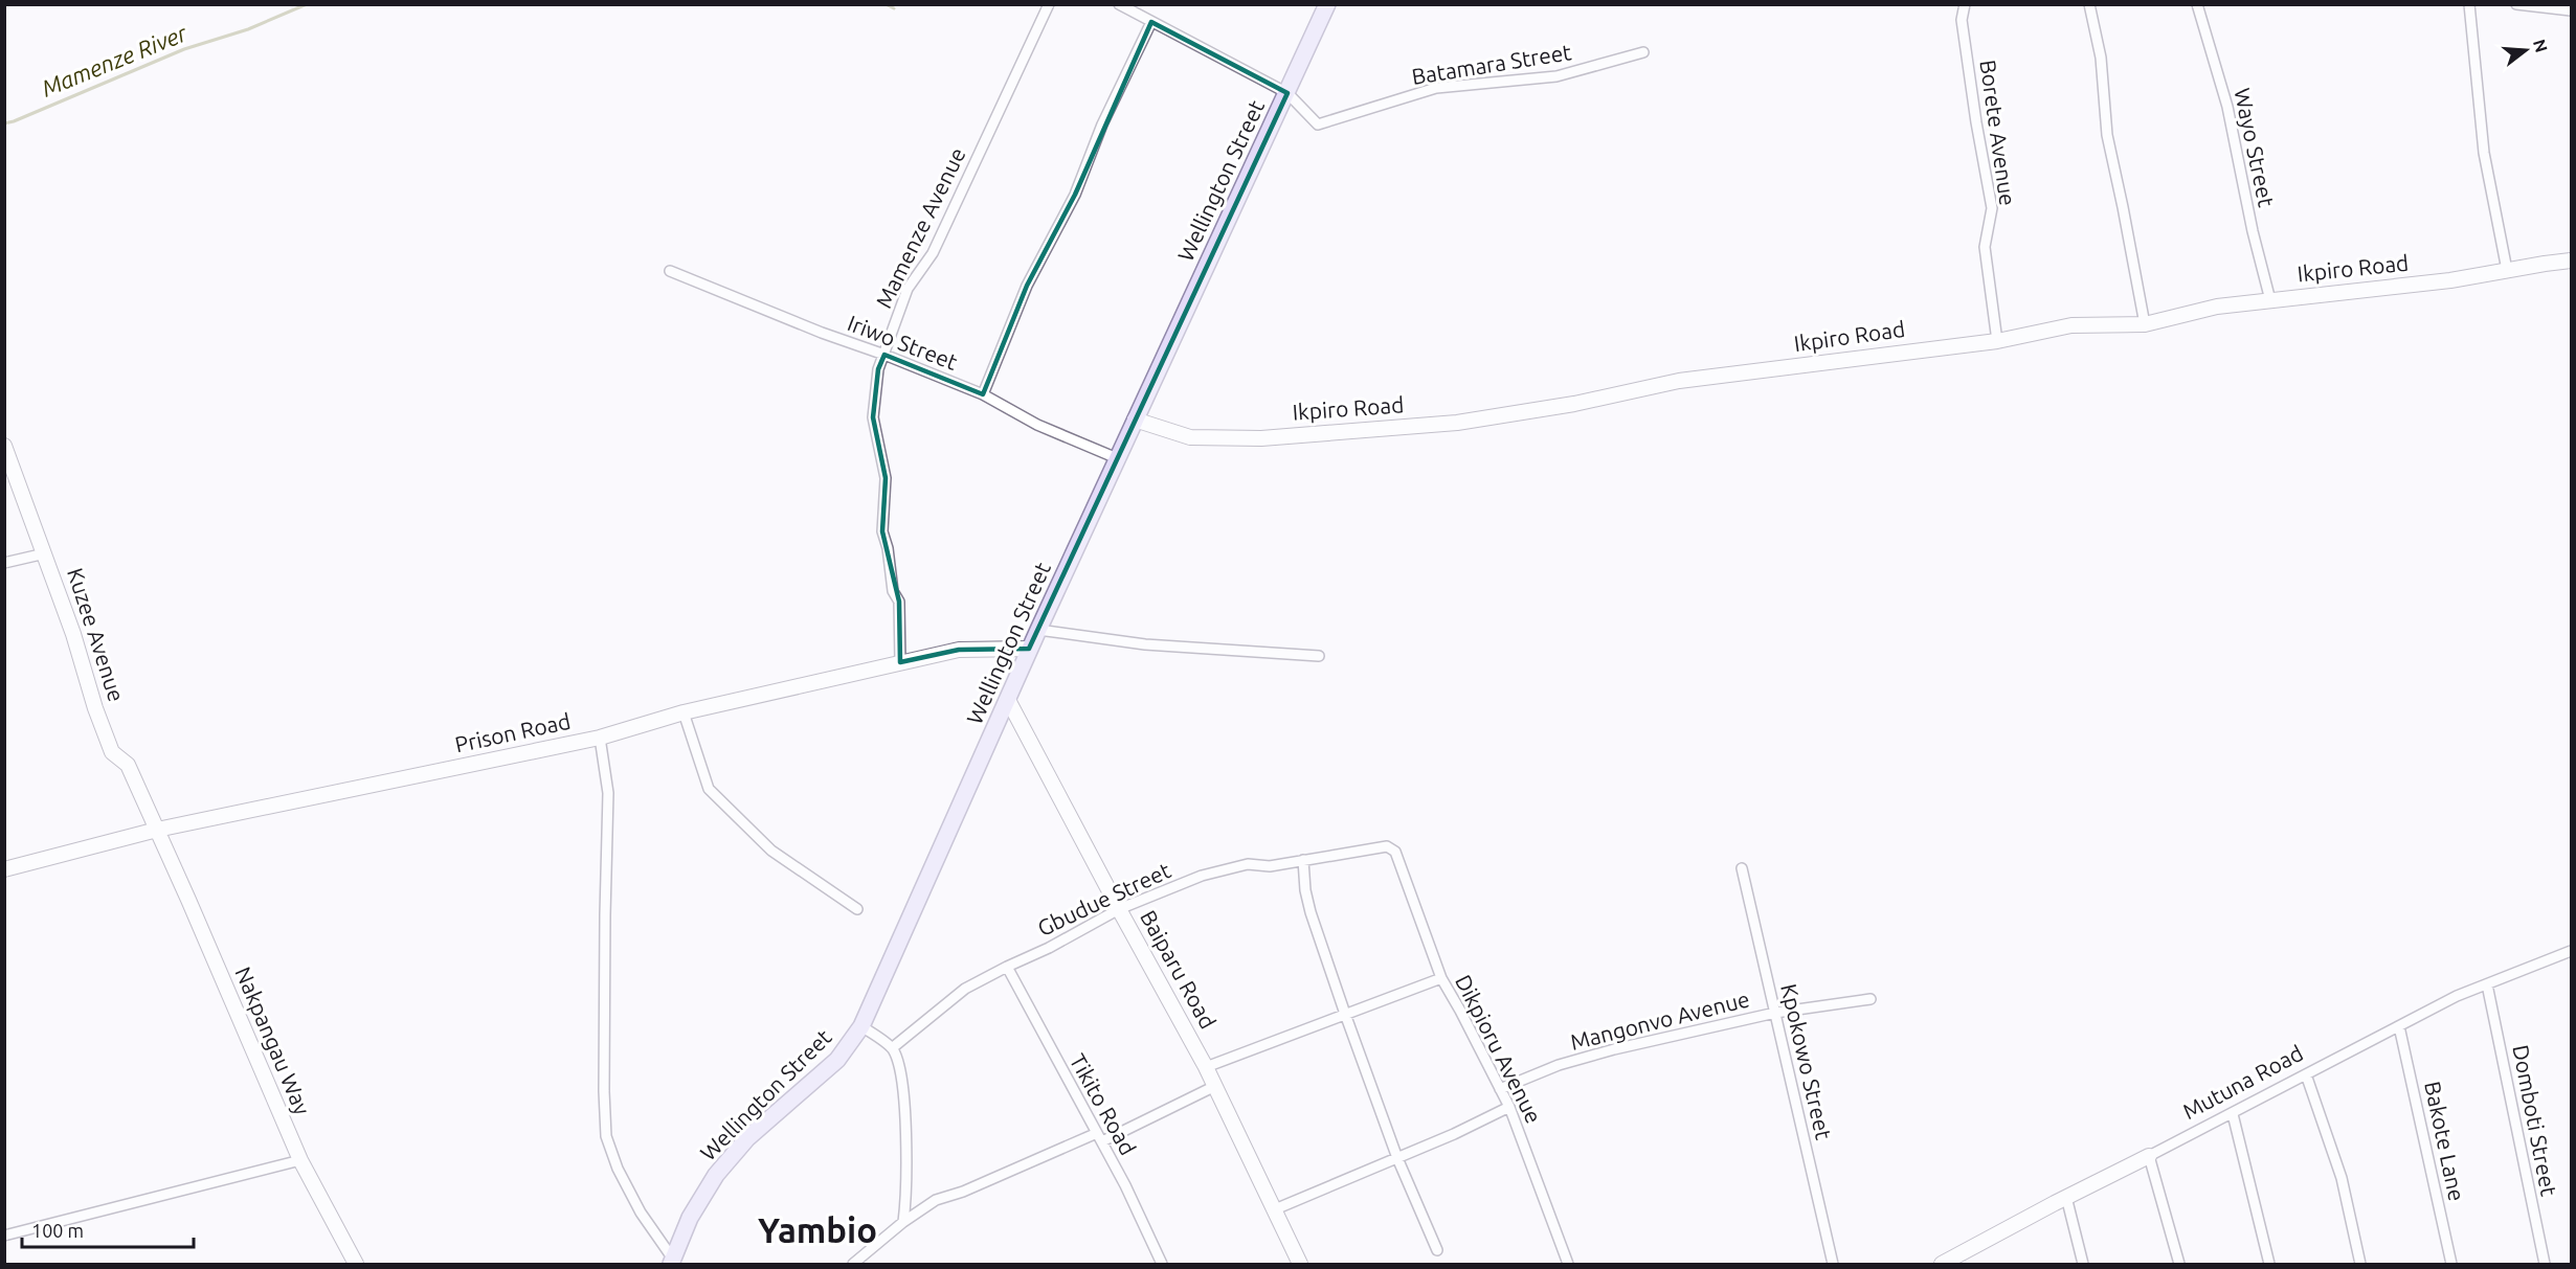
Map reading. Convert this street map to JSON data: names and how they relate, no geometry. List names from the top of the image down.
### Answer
{
  "streets": {
    "main road": ["Wellington Street"],
    "street": [
      "Batamara Street",
      "Borete Avenue",
      "Wayo Street",
      "Mamenze Avenue",
      "Ikpiro Road",
      "Iriwo Street",
      "Kuzee Avenue",
      "Prison Road",
      "Gbudue Street",
      "Baiparu Road",
      "Mangonvo Avenue",
      "Nakpangau Way",
      "Dikpioru Avenue",
      "Kpokowo Street",
      "Mutuna Road",
      "Tikito Road",
      "Domboti Street",
      "Bakote Lane"
    ]
  },
  "crossings": [
    ["Batamara Street", "Wellington Street"],
    ["Borete Avenue", "Ikpiro Road"],
    ["Wayo Street", "Ikpiro Road"],
    ["Wellington Street", "Ikpiro Road"],
    ["Wellington Street", "Iriwo Street"],
    ["Wellington Street", "Prison Road"],
    ["Wellington Street", "Baiparu Road"],
    ["Mamenze Avenue", "Iriwo Street"],
    ["Mamenze Avenue", "Prison Road"],
    ["Kuzee Avenue", "Prison Road"],
    ["Kuzee Avenue", "Nakpangau Way"],
    ["Prison Road", "Nakpangau Way"],
    ["Gbudue Street", "Baiparu Road"],
    ["Gbudue Street", "Dikpioru Avenue"],
    ["Gbudue Street", "Tikito Road"],
    ["Mangonvo Avenue", "Dikpioru Avenue"],
    ["Mangonvo Avenue", "Kpokowo Street"],
    ["Mutuna Road", "Domboti Street"],
    ["Mutuna Road", "Bakote Lane"]
  ],
  "districts": ["Yambio"],
  "water": ["Mamenze River"],
  "scale_bar": "100 m",
  "north": "right"
}
